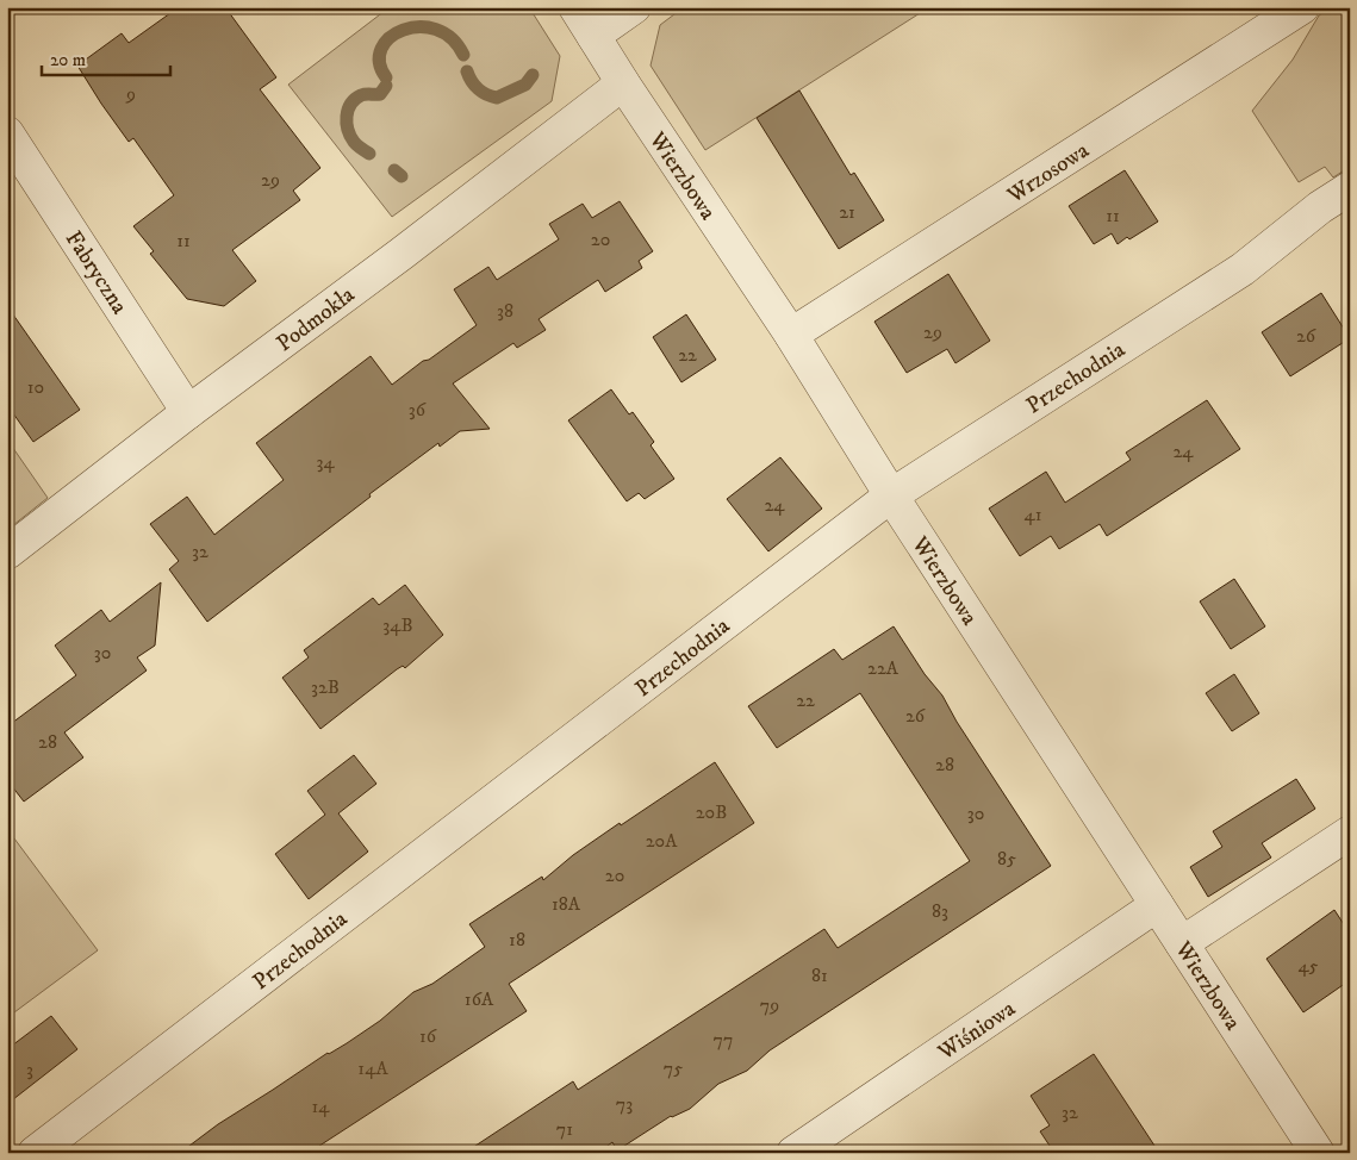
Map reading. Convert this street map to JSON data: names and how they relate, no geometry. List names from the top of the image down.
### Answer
{
  "streets": {
    "street": [
      "Wrzosowa",
      "Wierzbowa",
      "Fabryczna",
      "Podmokła",
      "Przechodnia",
      "Wiśniowa"
    ]
  },
  "crossings": [
    ["Wrzosowa", "Wierzbowa"],
    ["Wierzbowa", "Podmokła"],
    ["Wierzbowa", "Przechodnia"],
    ["Wierzbowa", "Wiśniowa"],
    ["Fabryczna", "Podmokła"]
  ],
  "house_numbers": [
    "9",
    "29",
    "21",
    "11",
    "20",
    "11",
    "38",
    "29",
    "26",
    "22",
    "10",
    "36",
    "24",
    "34",
    "24",
    "41",
    "32",
    "34B",
    "30",
    "22A",
    "32B",
    "22",
    "26",
    "28",
    "28",
    "20B",
    "30",
    "20A",
    "85",
    "20",
    "18A",
    "83",
    "18",
    "45",
    "81",
    "16A",
    "79",
    "16",
    "77",
    "14A",
    "75",
    "3",
    "73",
    "14",
    "32",
    "71"
  ],
  "scale_bar": "20 m"
}
